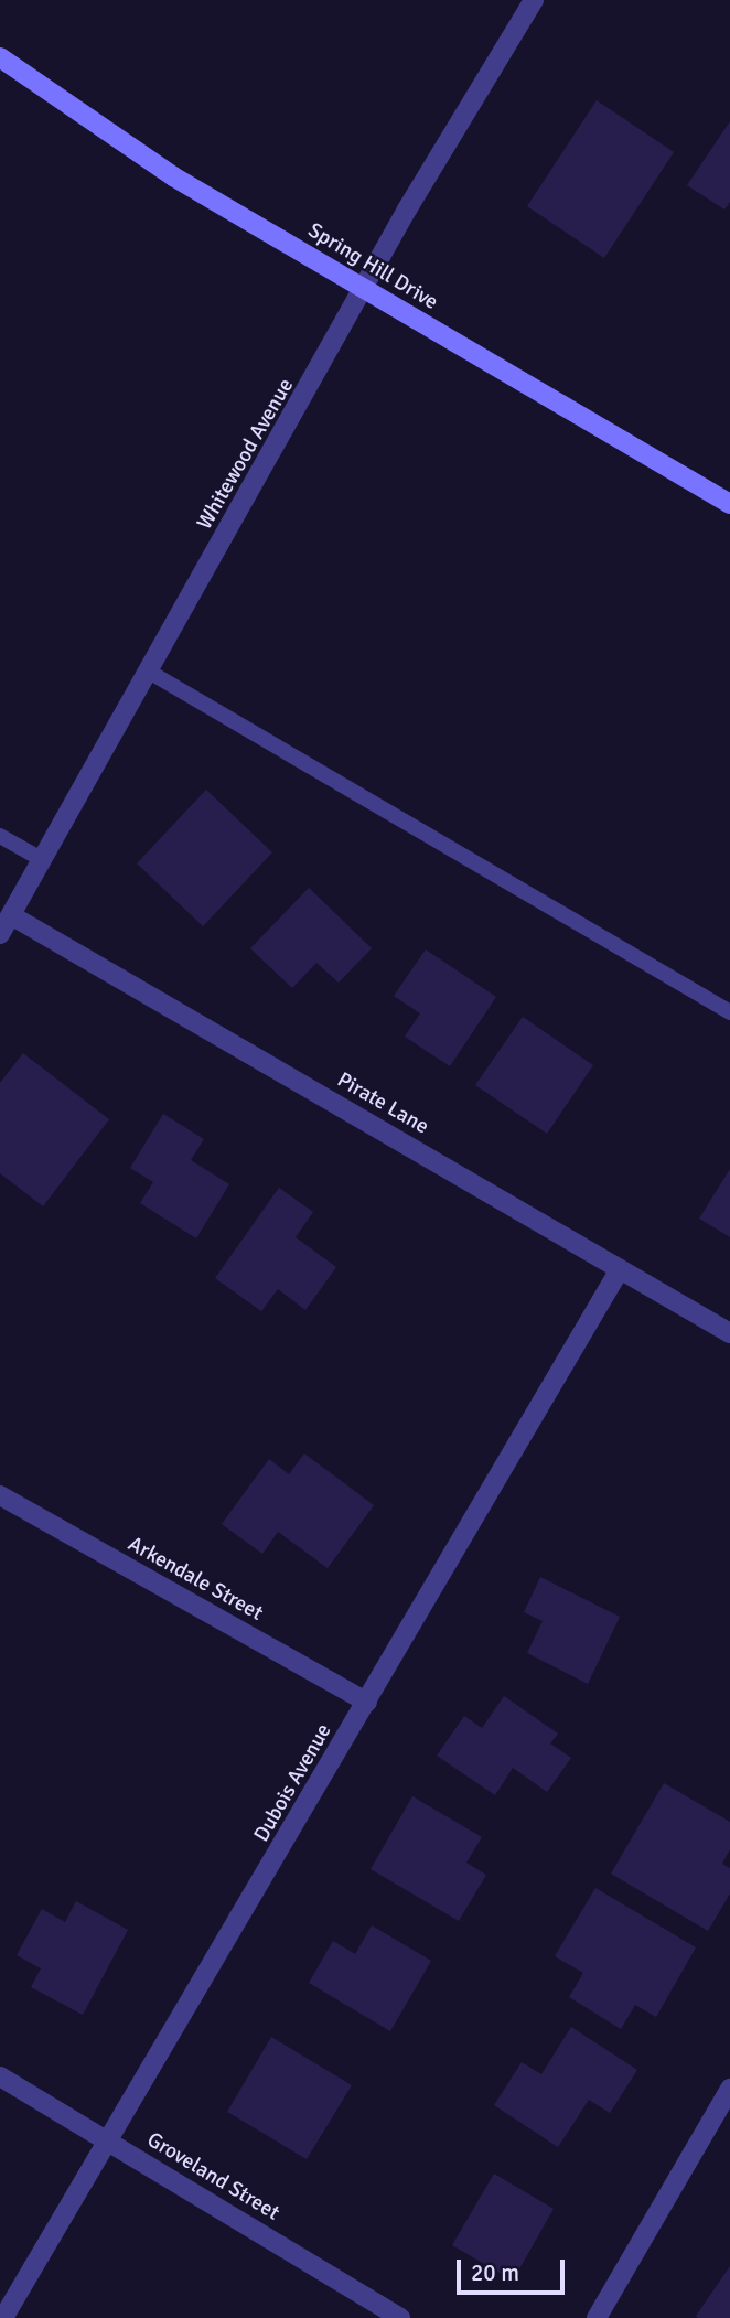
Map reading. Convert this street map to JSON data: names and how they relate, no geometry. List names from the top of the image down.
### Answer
{
  "streets": {
    "main road": ["Spring Hill Drive"],
    "street": [
      "Whitewood Avenue",
      "Pirate Lane",
      "Arkendale Street",
      "Dubois Avenue",
      "Groveland Street"
    ]
  },
  "crossings": [
    ["Spring Hill Drive", "Whitewood Avenue"],
    ["Whitewood Avenue", "Pirate Lane"],
    ["Pirate Lane", "Dubois Avenue"],
    ["Arkendale Street", "Dubois Avenue"],
    ["Dubois Avenue", "Groveland Street"]
  ],
  "scale_bar": "20 m"
}
